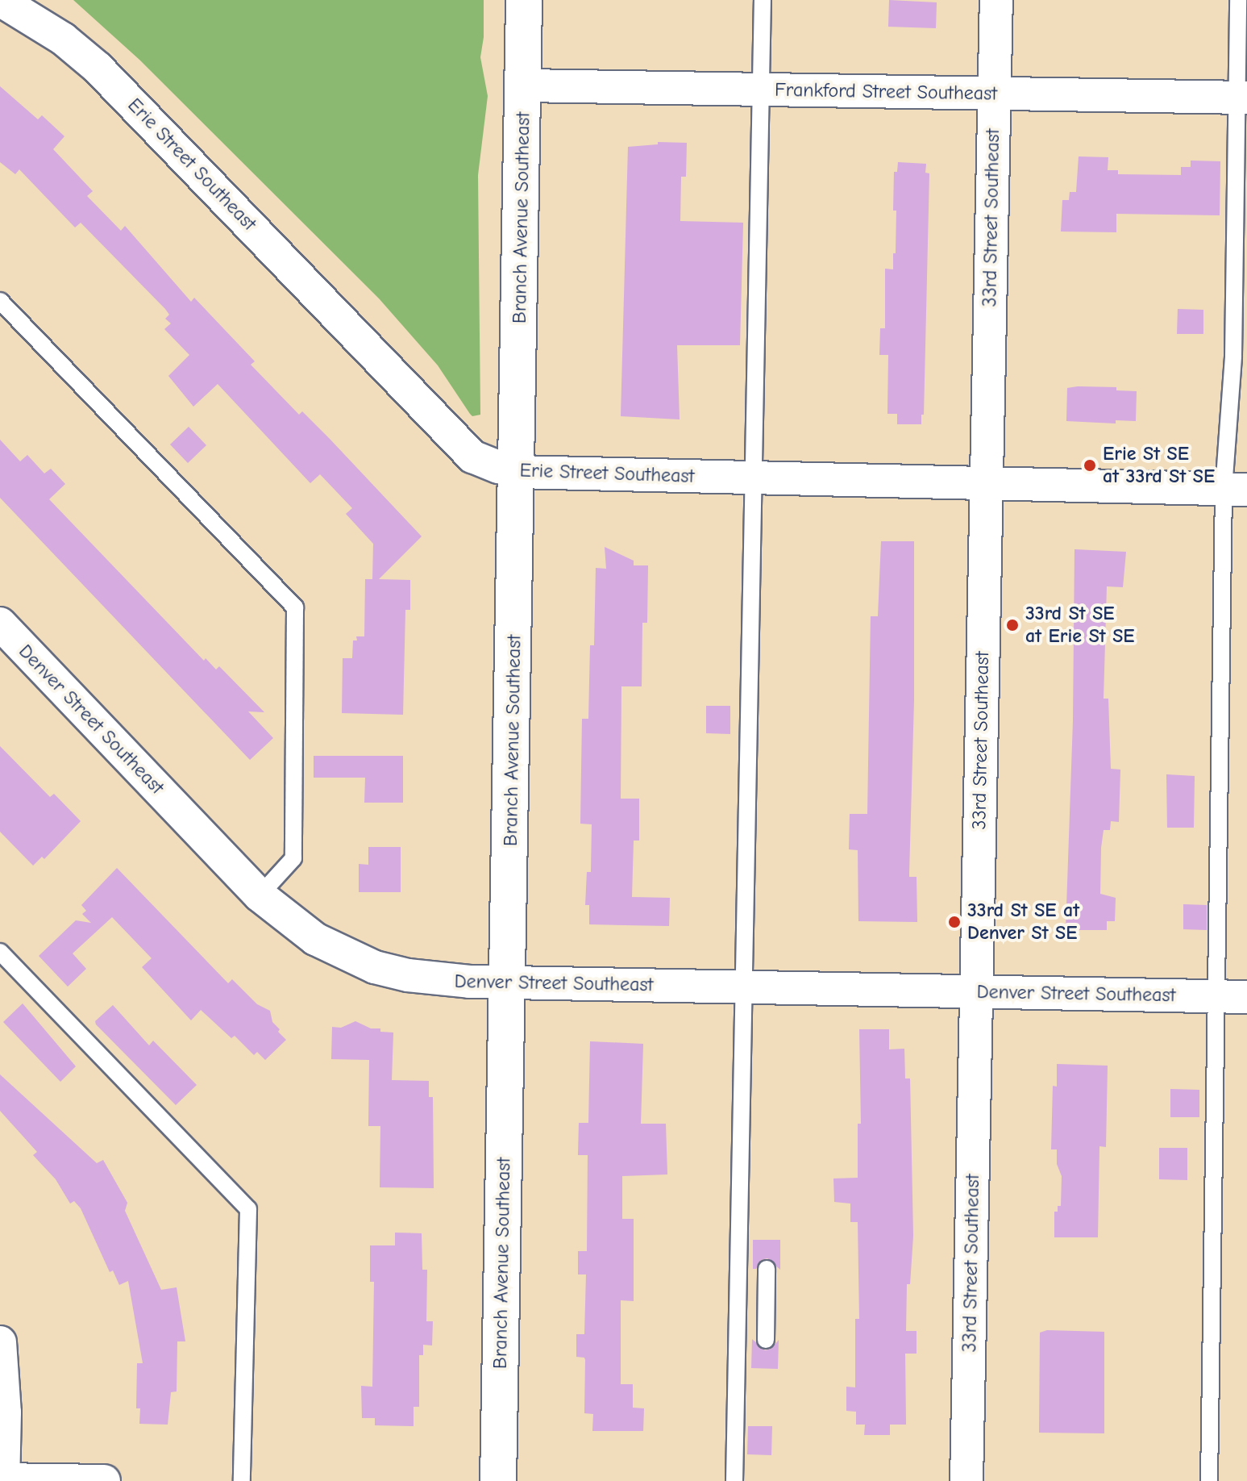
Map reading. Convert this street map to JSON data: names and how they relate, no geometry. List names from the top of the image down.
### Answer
{
  "streets": {
    "highway": ["Branch Avenue Southeast"],
    "street": [
      "Frankford Street Southeast",
      "Erie Street Southeast",
      "33rd Street Southeast",
      "Denver Street Southeast"
    ]
  },
  "crossings": [
    ["Frankford Street Southeast", "Branch Avenue Southeast"],
    ["Frankford Street Southeast", "33rd Street Southeast"],
    ["Erie Street Southeast", "Branch Avenue Southeast"],
    ["Erie Street Southeast", "33rd Street Southeast"],
    ["Branch Avenue Southeast", "Denver Street Southeast"],
    ["33rd Street Southeast", "Denver Street Southeast"]
  ],
  "places": ["Erie St SE at 33rd St SE", "33rd St SE at Erie St SE", "33rd St SE at Denver St SE"]
}
